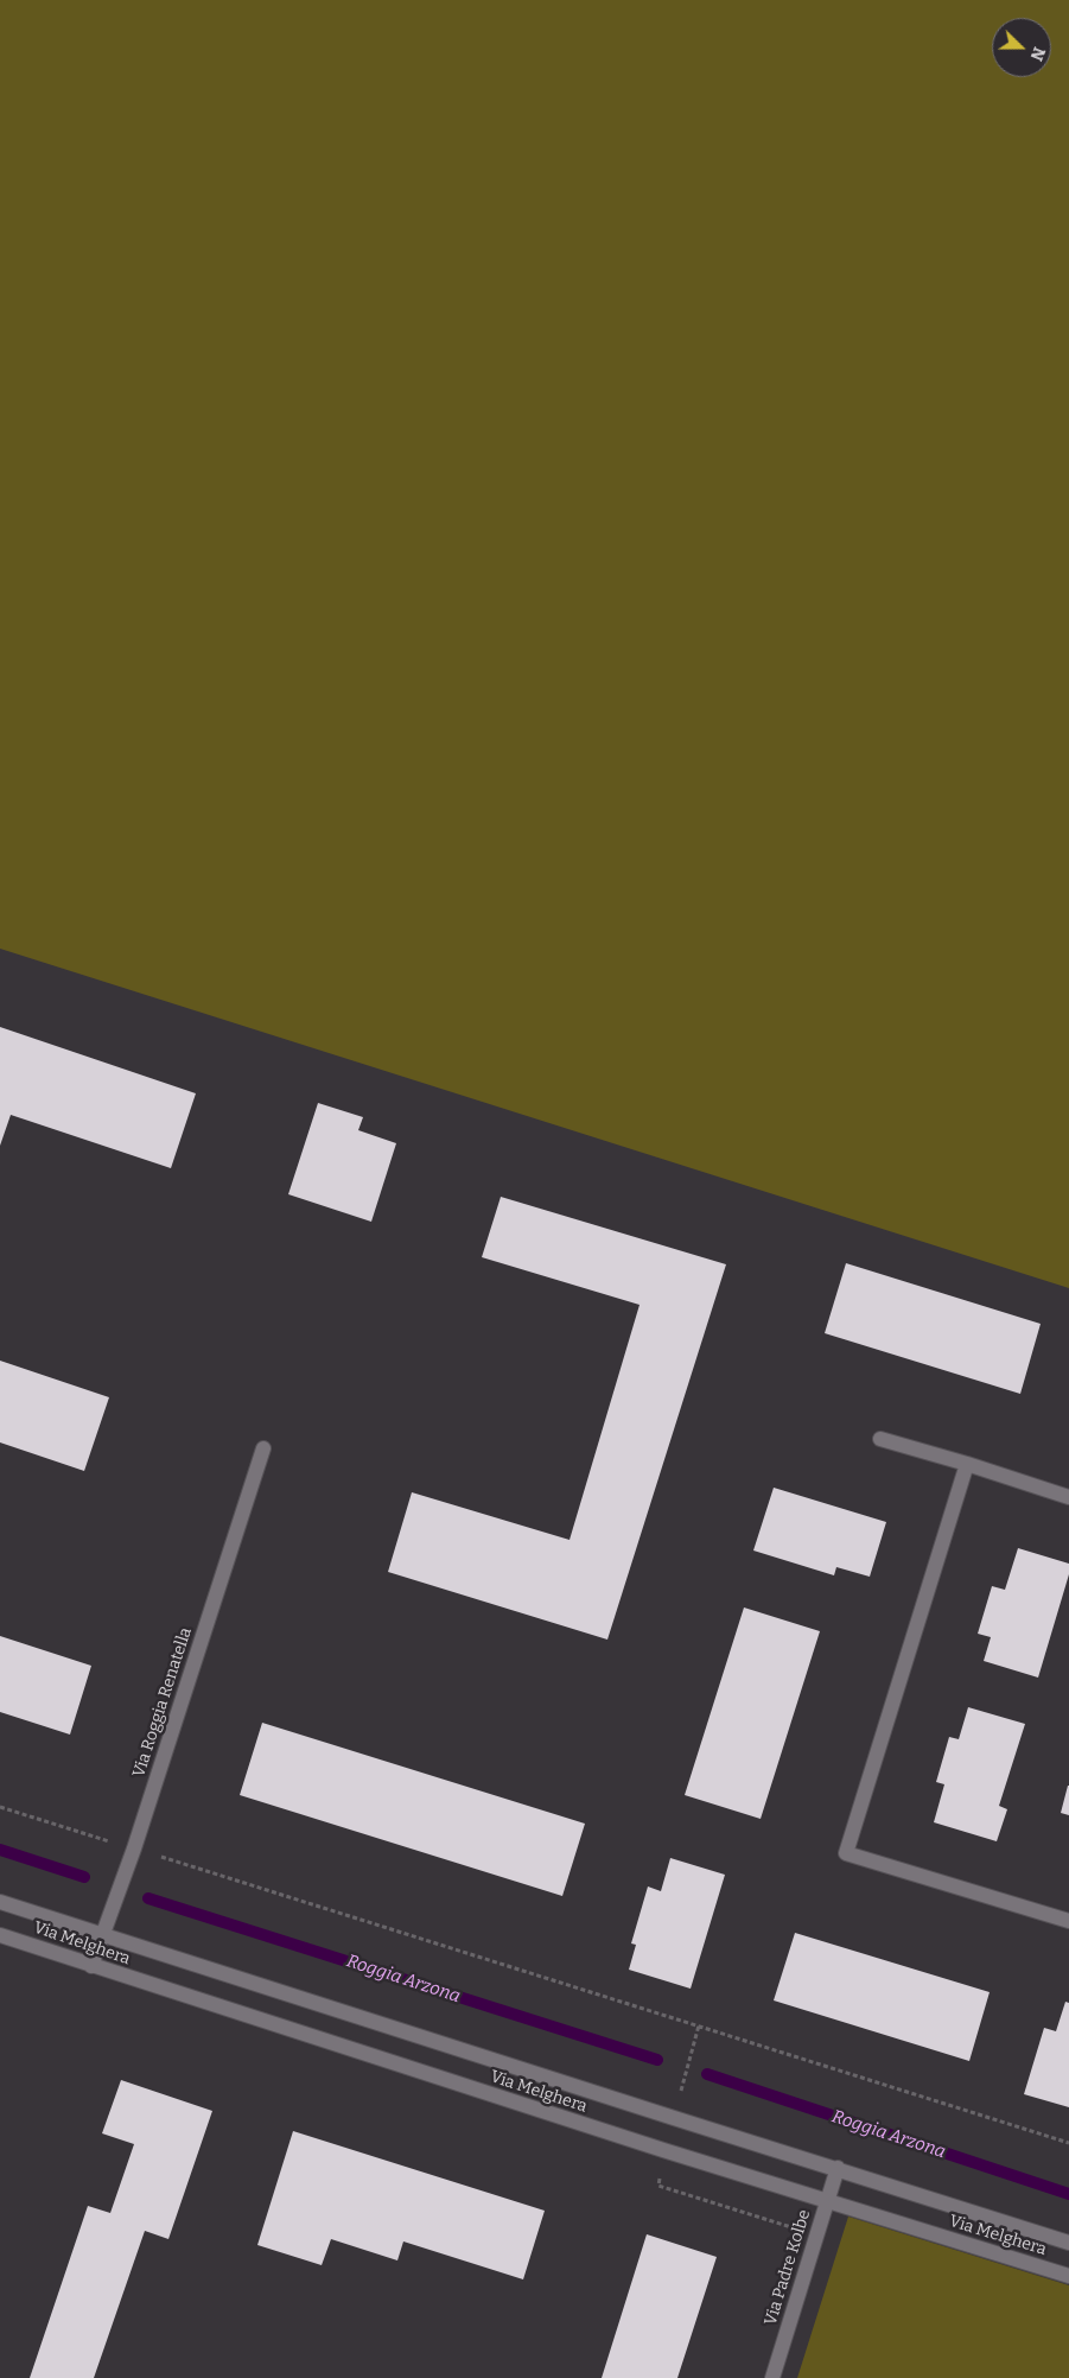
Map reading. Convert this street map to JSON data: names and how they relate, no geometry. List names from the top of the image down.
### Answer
{
  "streets": {
    "street": ["Via Roggia Renatella", "Via Melghera", "Via Padre Kolbe"]
  },
  "crossings": [
    ["Via Roggia Renatella", "Via Melghera"],
    ["Via Melghera", "Via Padre Kolbe"]
  ],
  "water": ["Roggia Arzona"],
  "north": "right"
}
